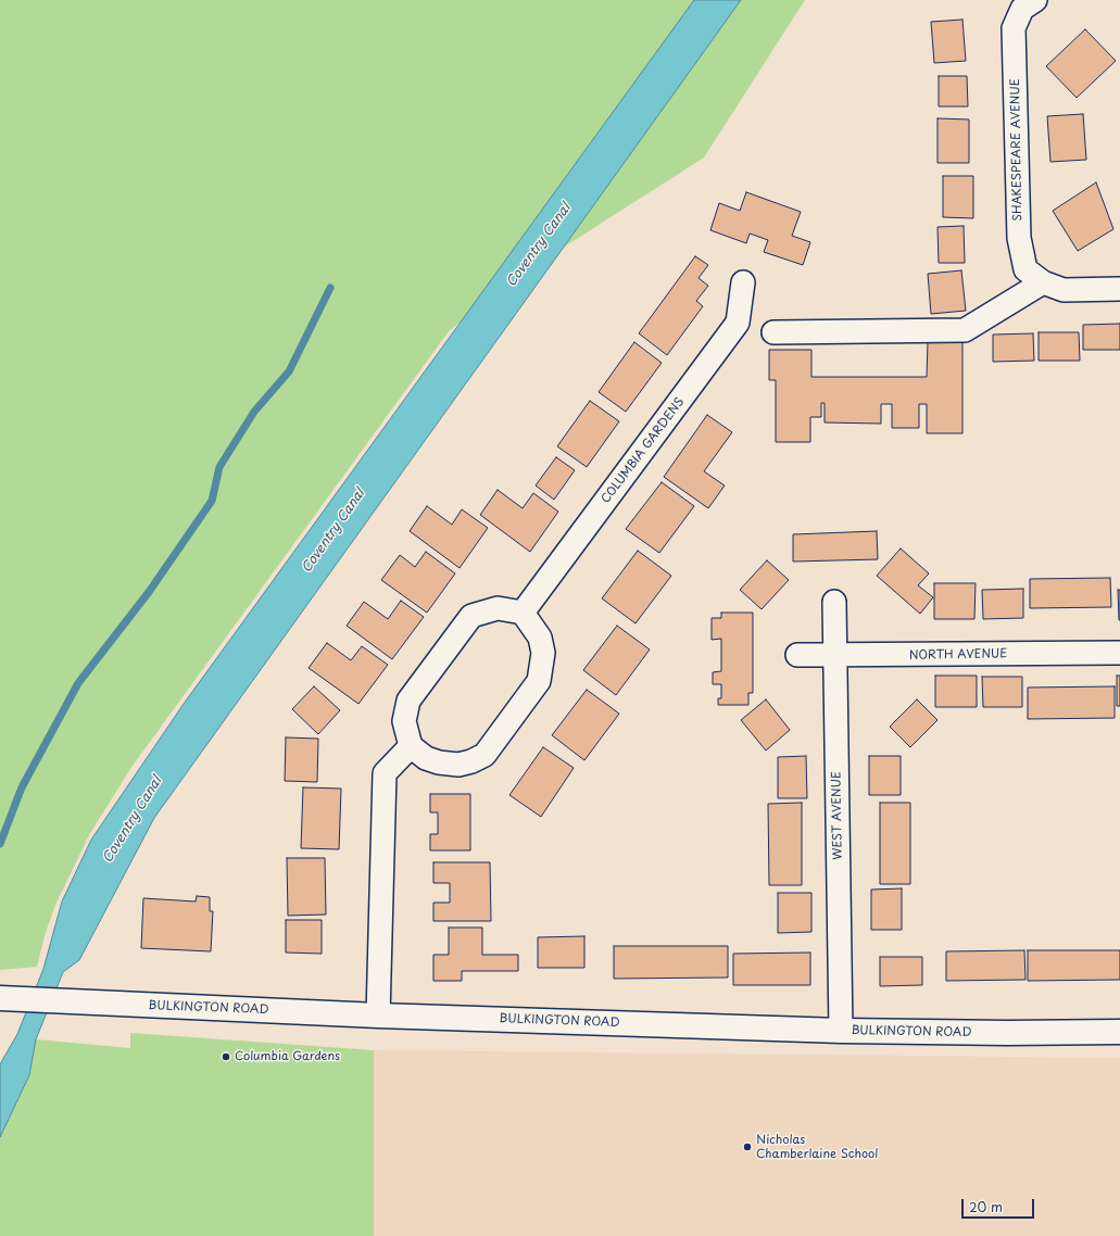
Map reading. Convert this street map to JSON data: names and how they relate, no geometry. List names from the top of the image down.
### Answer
{
  "streets": {
    "main road": ["BULKINGTON ROAD"],
    "street": [
      "SHAKESPEARE AVENUE",
      "COLUMBIA GARDENS",
      "NORTH AVENUE",
      "WEST AVENUE"
    ]
  },
  "crossings": [
    ["NORTH AVENUE", "WEST AVENUE"],
    ["WEST AVENUE", "BULKINGTON ROAD"]
  ],
  "water": ["Coventry Canal"],
  "places": ["Columbia Gardens", "Nicholas Chamberlaine School"],
  "scale_bar": "20 m"
}
